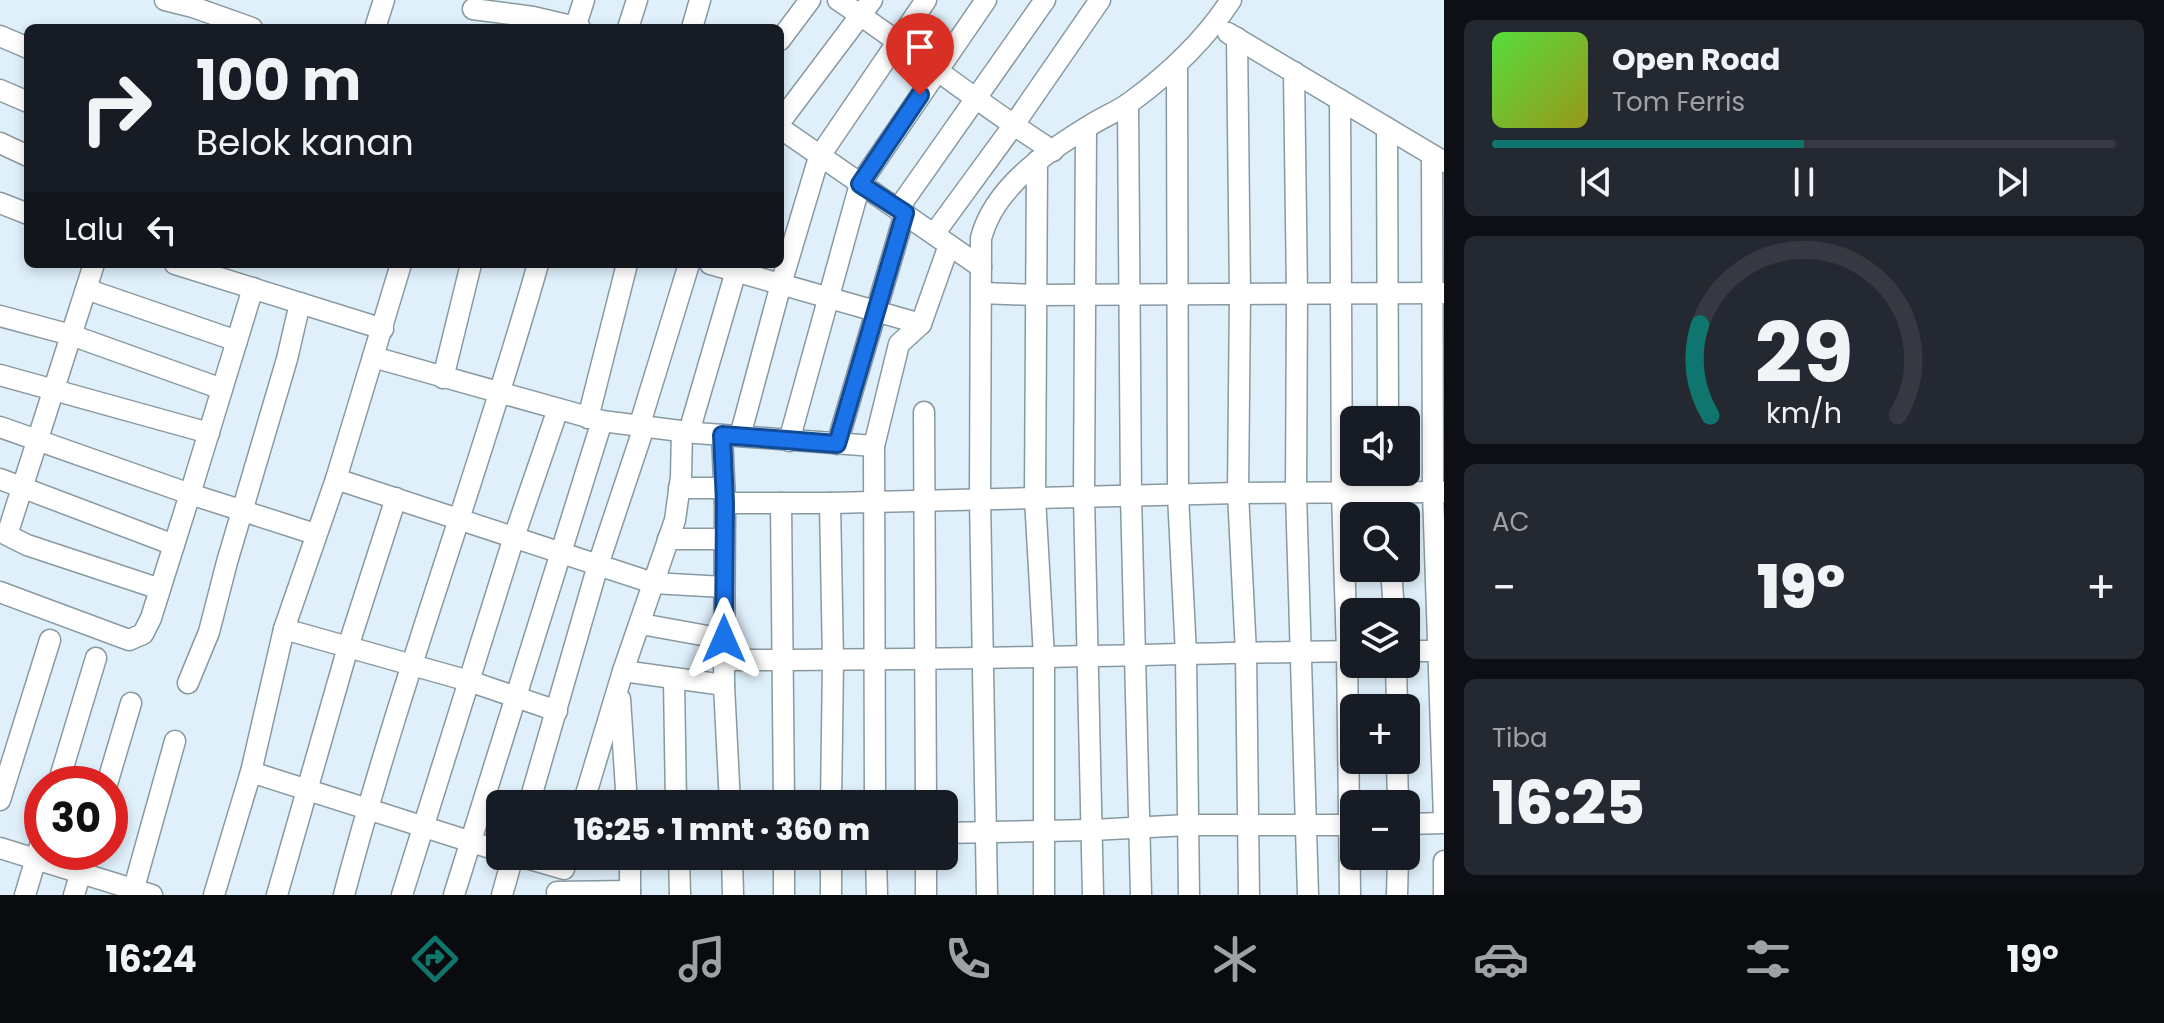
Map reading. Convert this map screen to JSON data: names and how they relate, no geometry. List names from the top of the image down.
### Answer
{
  "page": {
    "turn": ["100 m", "Belok kanan"],
    "song": ["Open Road", "Tom Ferris"],
    "then": "Lalu",
    "map_buttons": ["+", "−"],
    "tile": [
      "AC",
      ["Tiba", "16:25"]
    ],
    "heat": ["−", "19°", "+"],
    "limit": "30",
    "trip": "16:25 · 1 mnt · 360 m",
    "tabs": ["16:24", "19°"],
    "gauge": ["29", "km/h"]
  }
}
